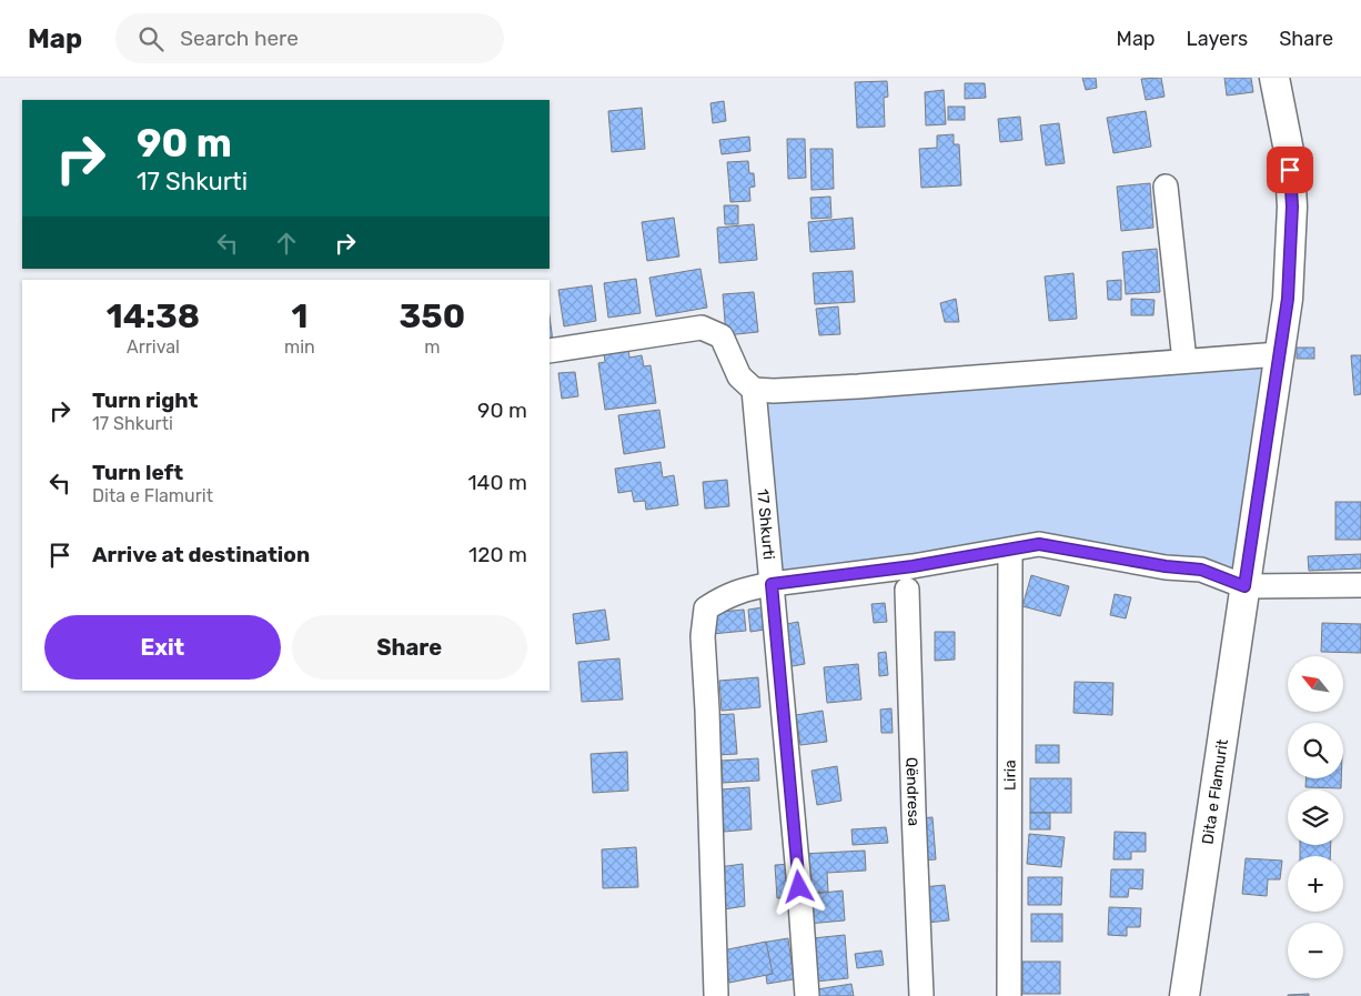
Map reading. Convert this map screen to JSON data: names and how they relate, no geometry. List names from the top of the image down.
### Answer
{
  "streets": {
    "street": [
      "17 Shkurti",
      "Liria",
      "Dita e Flamurit",
      "Qëndresa"
    ]
  },
  "north": "top left",
  "page": {
    "header": "Map",
    "search": "Search here",
    "nav": ["Map", "Layers", "Share"],
    "turn": ["90 m", "17 Shkurti"],
    "eta": [
      "14:38",
      "Arrival",
      "1",
      "min",
      "350",
      "m"
    ],
    "list": [
      {
        "name": "Turn right",
        "note": "17 Shkurti",
        "value": "90 m"
      },
      {
        "name": "Turn left",
        "note": "Dita e Flamurit",
        "value": "140 m"
      },
      {
        "name": "Arrive at destination",
        "value": "120 m"
      }
    ],
    "buttons": ["Exit", "Share"],
    "map_buttons": ["+", "−"]
  }
}
